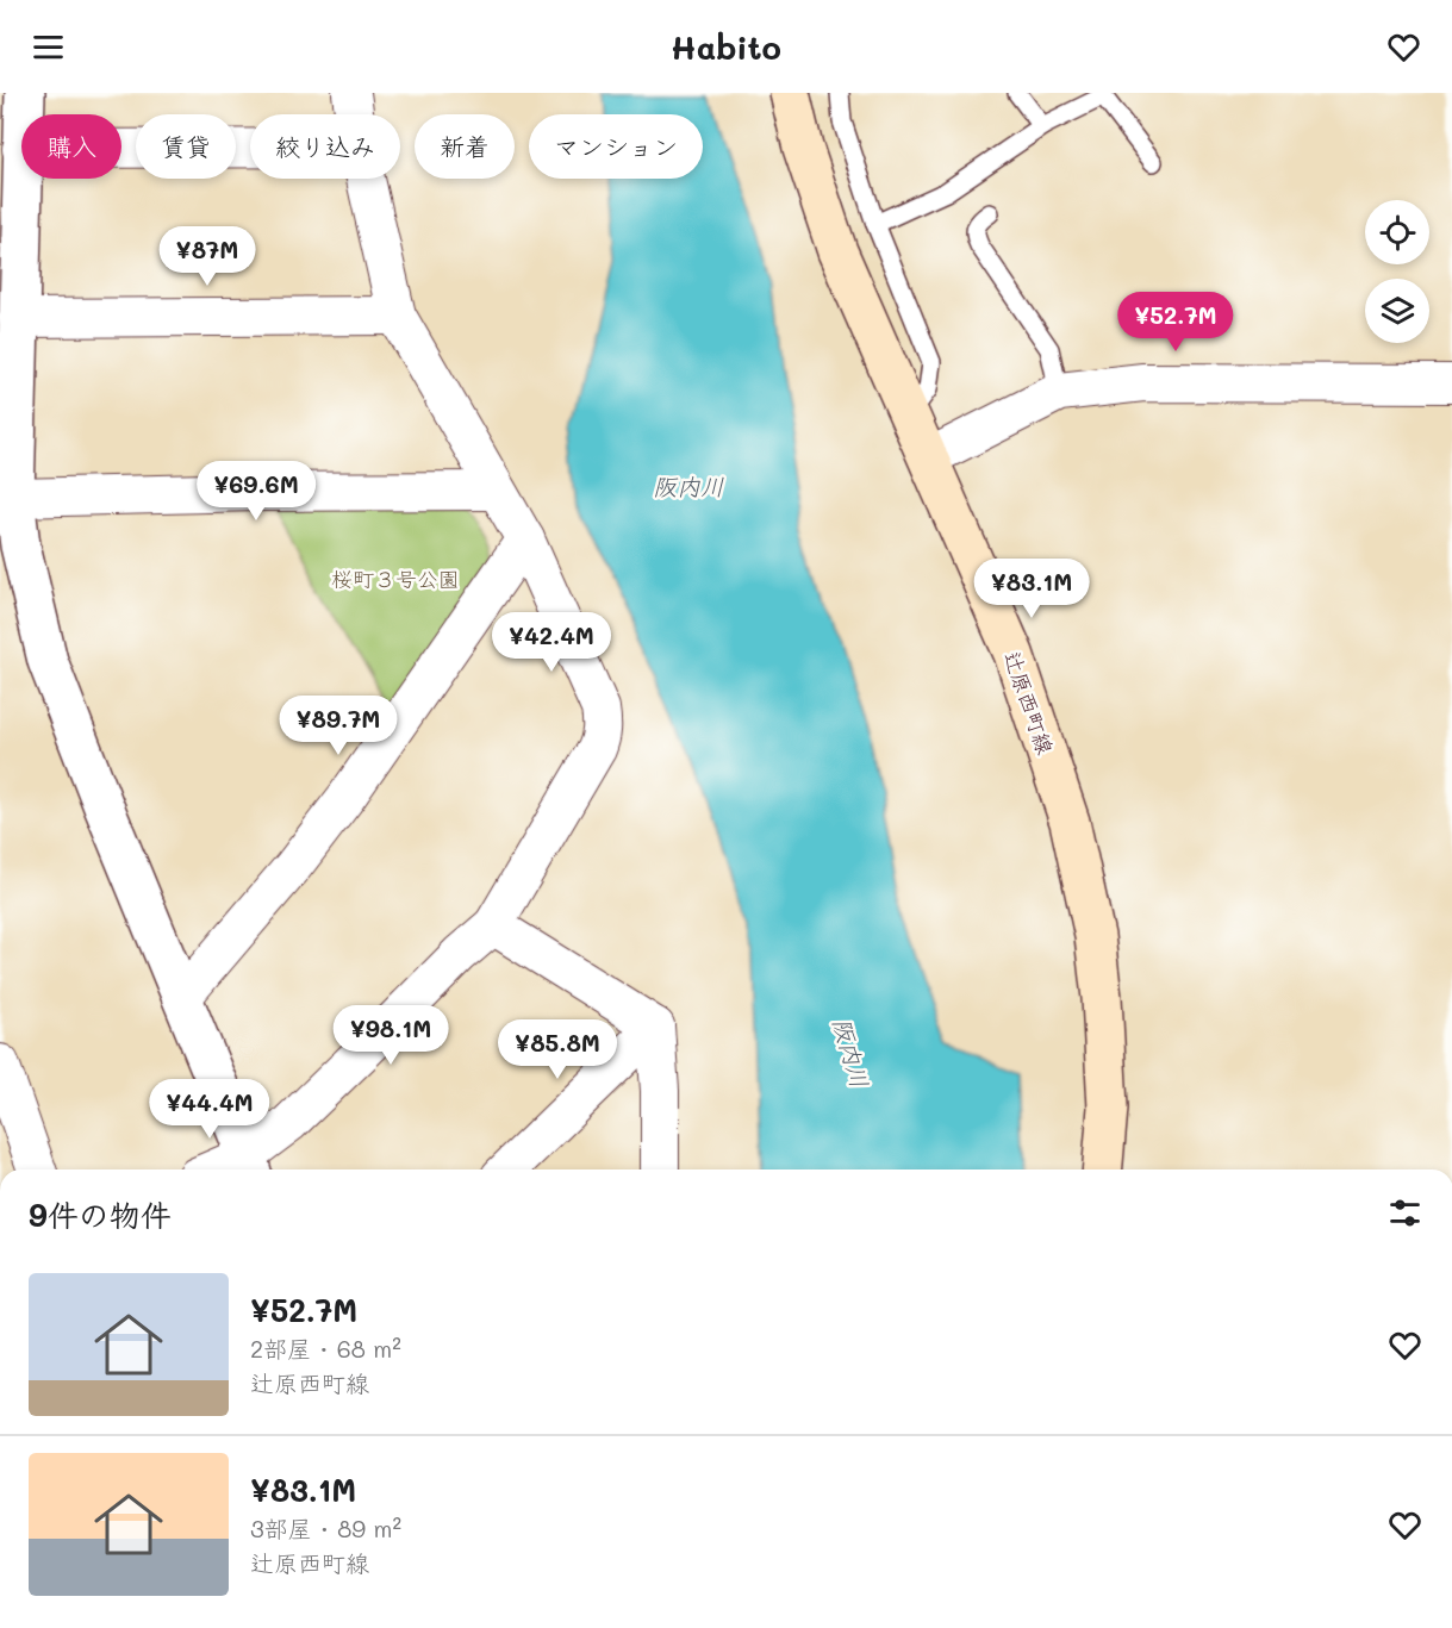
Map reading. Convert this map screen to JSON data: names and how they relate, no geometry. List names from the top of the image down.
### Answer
{
  "streets": {
    "main road": ["辻原西町線"]
  },
  "water": ["阪内川"],
  "parks": ["桜町３号公園"],
  "page": {
    "header": "Habito",
    "chip": [
      "購入",
      "賃貸",
      "絞り込み",
      "新着",
      "マンション"
    ],
    "price": [
      "¥87M",
      "¥52.7M",
      "¥69.6M",
      "¥83.1M",
      "¥42.4M",
      "¥89.7M",
      "¥98.1M",
      "¥85.8M",
      "¥44.4M"
    ],
    "heading": "9件の物件",
    "list": [
      {
        "name": "¥52.7M",
        "note": "2部屋 · 68 m² · 辻原西町線"
      },
      {
        "name": "¥83.1M",
        "note": "3部屋 · 89 m² · 辻原西町線"
      }
    ]
  }
}
